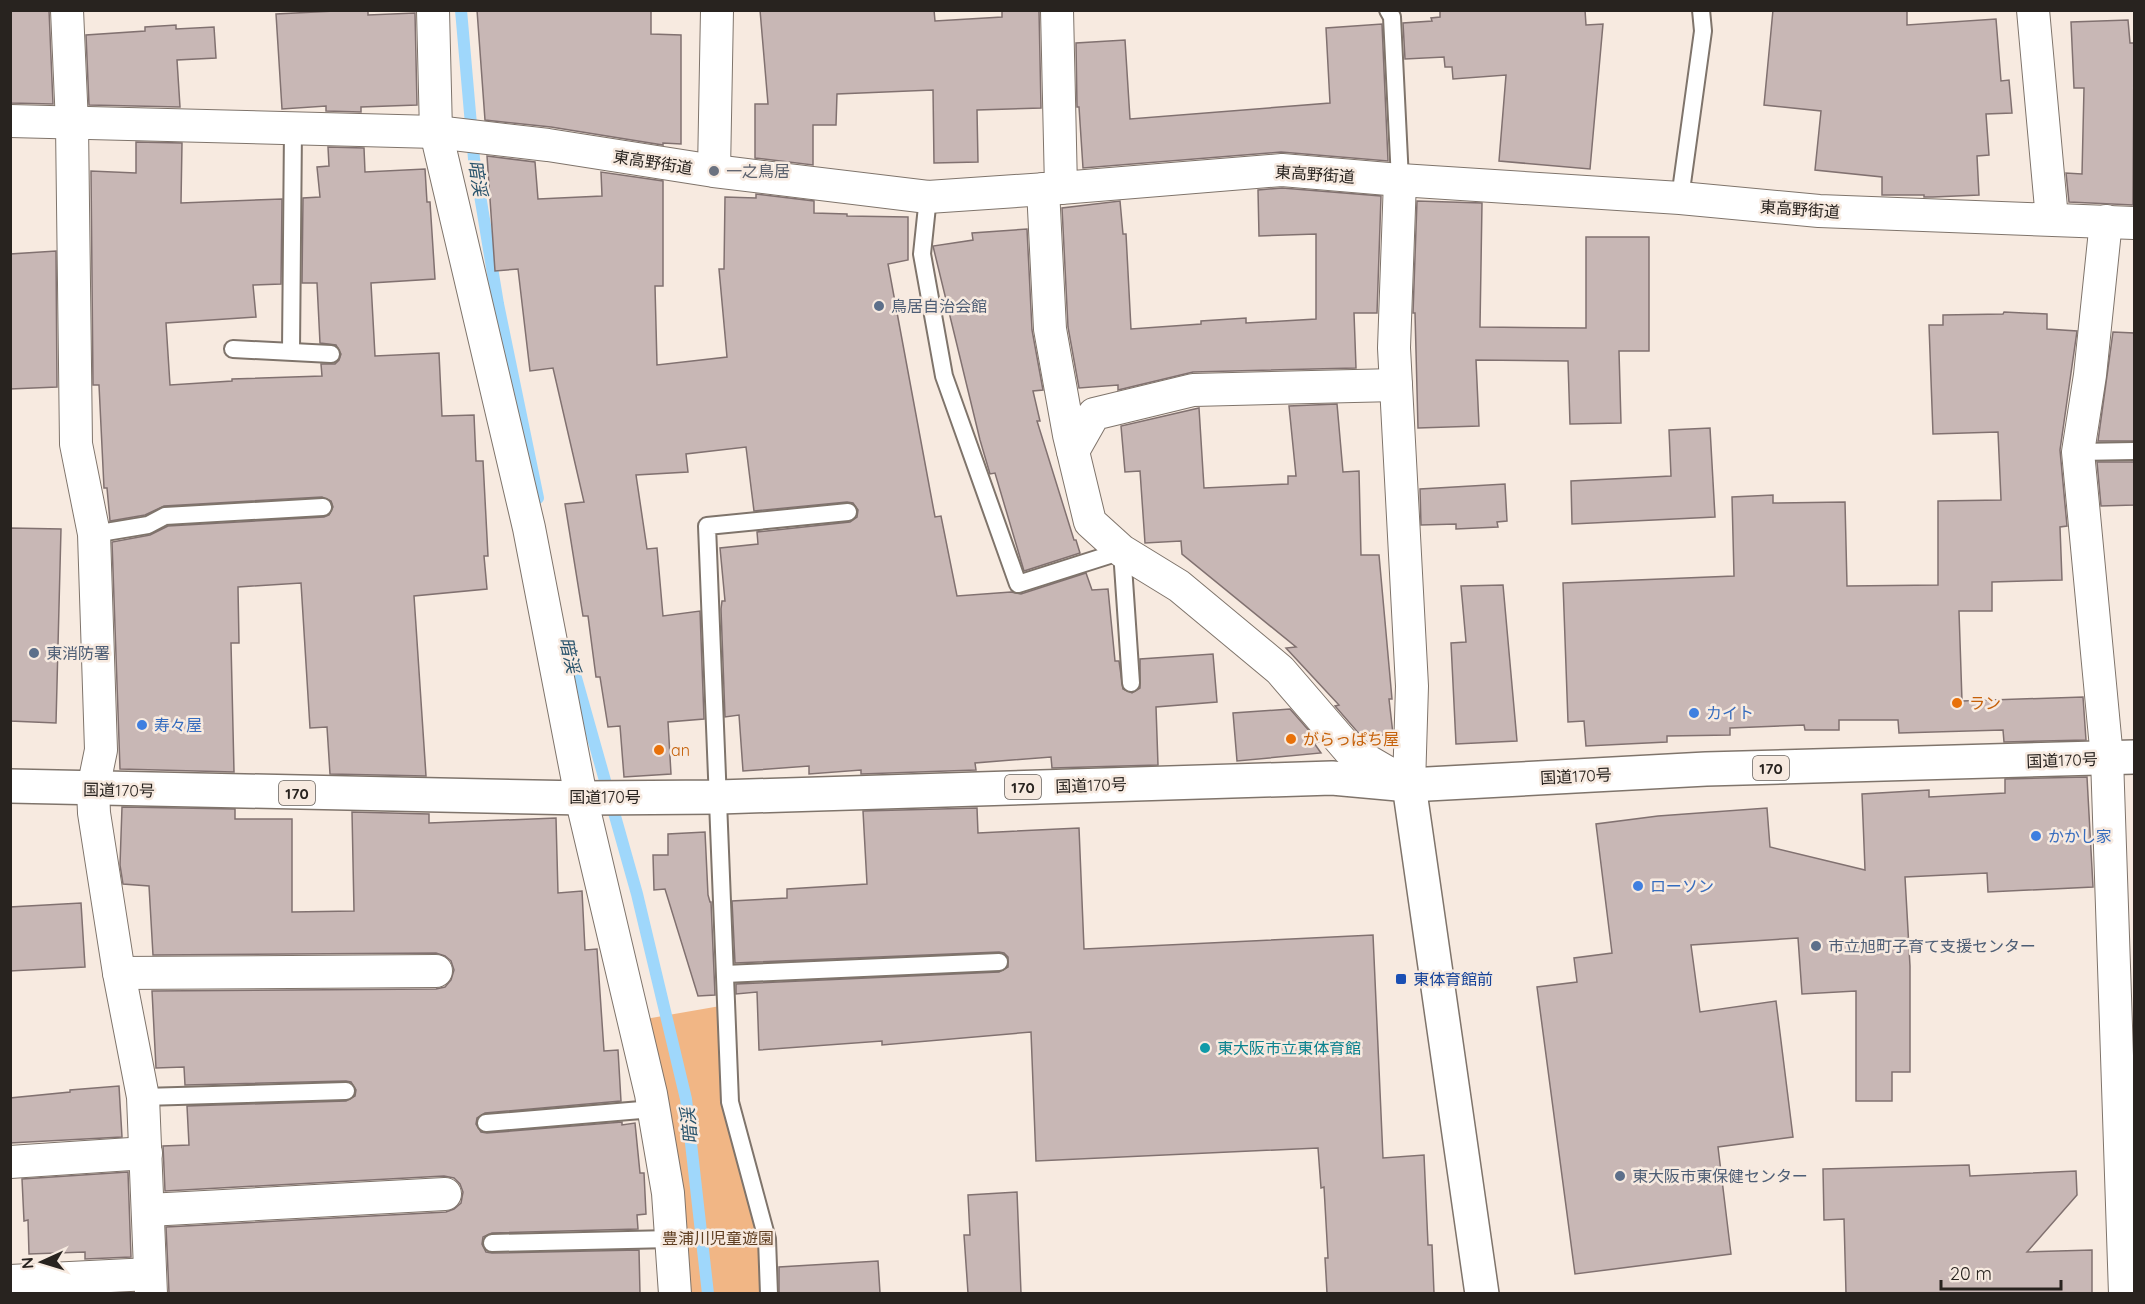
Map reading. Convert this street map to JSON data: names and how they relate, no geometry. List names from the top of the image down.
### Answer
{
  "streets": {
    "main road": ["国道170号", "170"],
    "street": ["東高野街道"]
  },
  "water": ["暗渓"],
  "parks": ["豊浦川児童遊園"],
  "places": {
    "other": [
      "一之鳥居",
      "鳥居自治会館",
      "東消防署",
      "ラン",
      "カイト",
      "寿々屋",
      "がらっぱち屋",
      "an",
      "かかし家",
      "ローソン",
      "市立旭町子育て支援センター",
      "東大阪市立東体育館",
      "東大阪市東保健センター"
    ],
    "transit": ["東体育館前"]
  },
  "scale_bar": "20 m",
  "north": "left"
}
